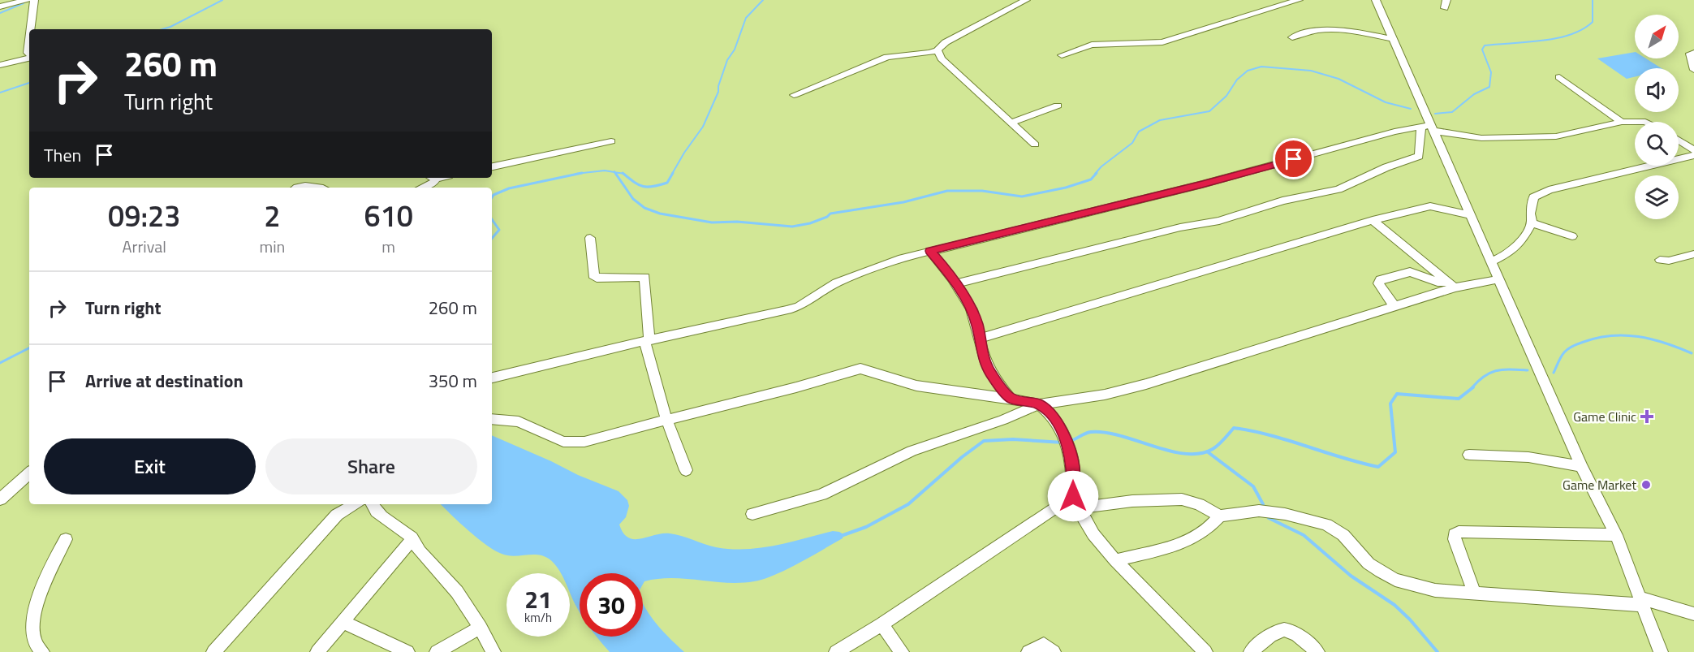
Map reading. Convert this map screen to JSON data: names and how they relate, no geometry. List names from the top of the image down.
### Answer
{
  "places": {
    "health": ["Game Clinic"],
    "other": ["Game Market"]
  },
  "north": "top right",
  "page": {
    "turn": ["260 m", "Turn right"],
    "then": "Then",
    "eta": [
      "09:23",
      "Arrival",
      "2",
      "min",
      "610",
      "m"
    ],
    "list": [
      {
        "name": "Turn right",
        "value": "260 m"
      },
      {
        "name": "Arrive at destination",
        "value": "350 m"
      }
    ],
    "buttons": ["Exit", "Share"],
    "speed": "21 km/h",
    "limit": "30"
  }
}
